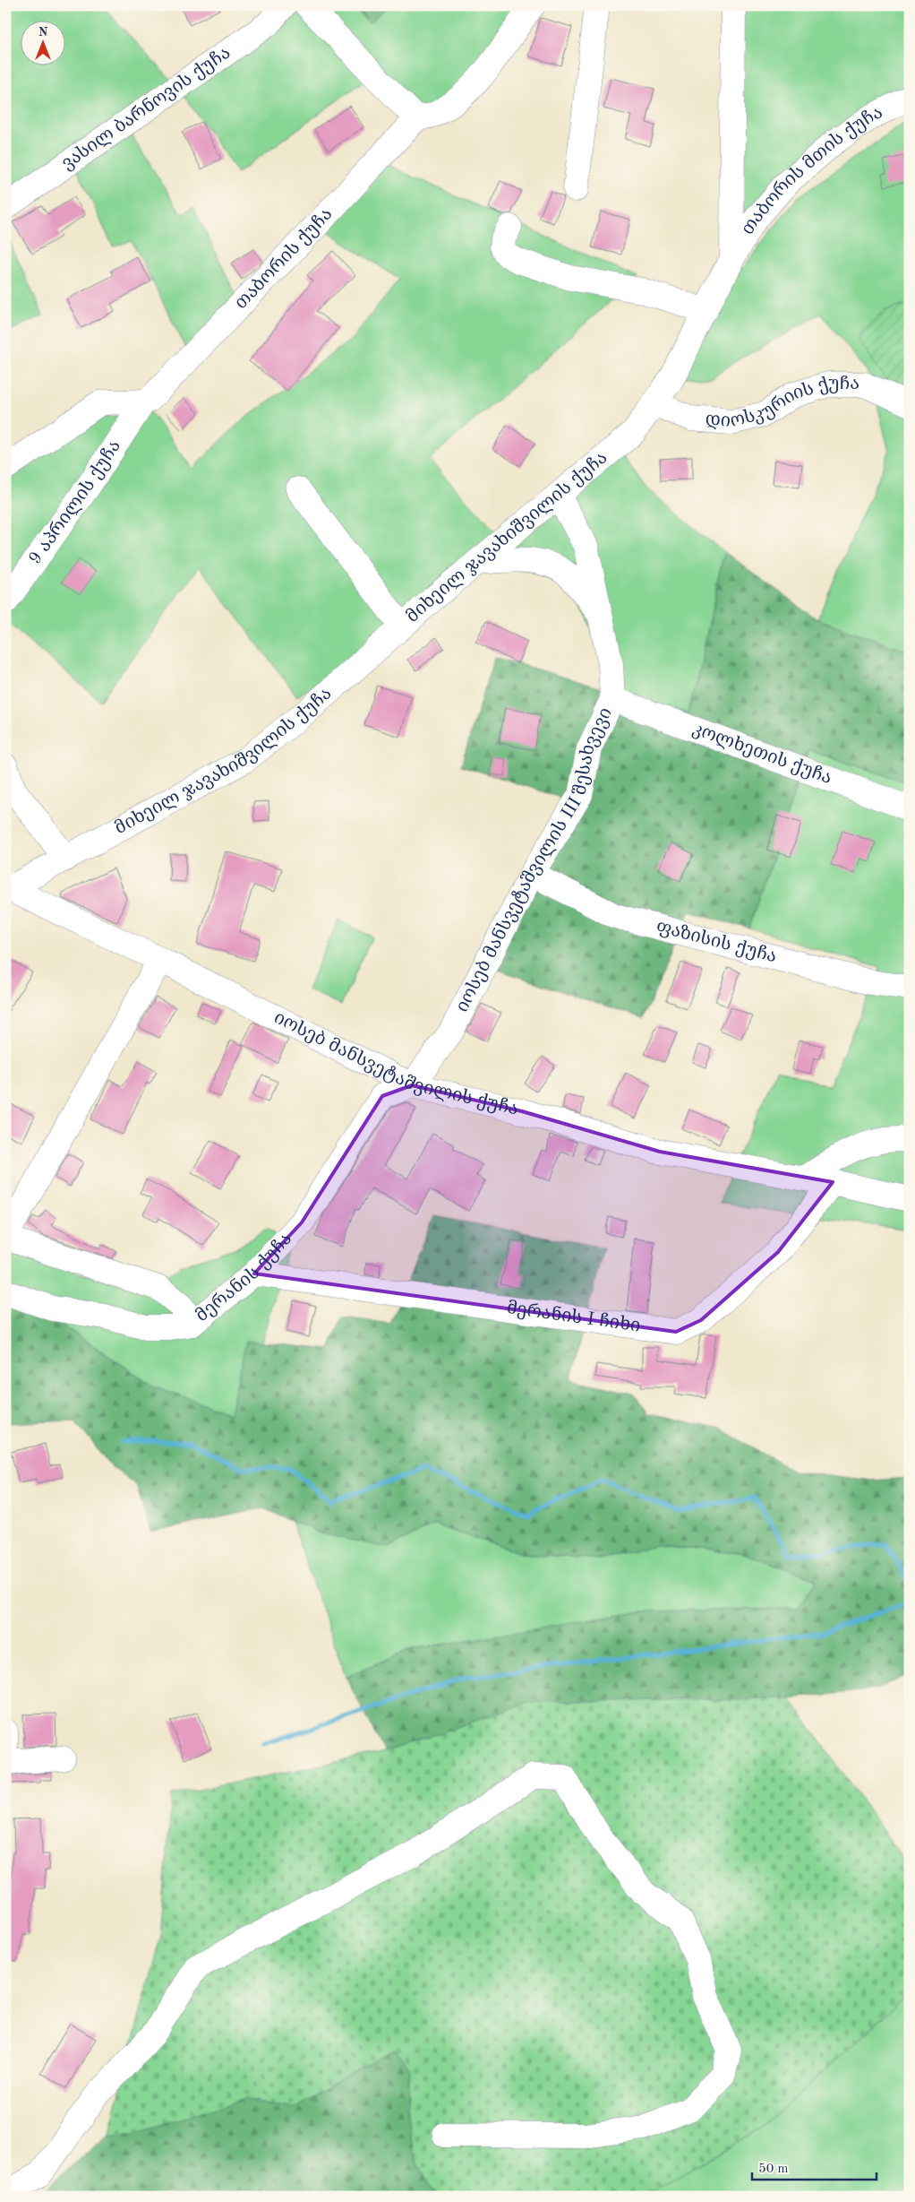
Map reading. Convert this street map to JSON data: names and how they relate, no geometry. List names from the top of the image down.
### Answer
{
  "streets": {
    "street": [
      "ვასილ ბარნოვის ქუჩა",
      "თაბორის მთის ქუჩა",
      "თაბორის ქუჩა",
      "დიოსკურიის ქუჩა",
      "9 აპრილის ქუჩა",
      "მიხეილ ჯავახიშვილის ქუჩა",
      "კოლხეთის ქუჩა",
      "იოსებ მანსვეტაშვილის III შესახვევი",
      "ფაზისის ქუჩა",
      "იოსებ მანსვეტაშვილის ქუჩა",
      "მერანის ქუჩა",
      "მერანის I ჩიხი"
    ]
  },
  "crossings": [
    ["თაბორის მთის ქუჩა", "მიხეილ ჯავახიშვილის ქუჩა"],
    ["თაბორის ქუჩა", "9 აპრილის ქუჩა"],
    ["დიოსკურიის ქუჩა", "მიხეილ ჯავახიშვილის ქუჩა"],
    ["მიხეილ ჯავახიშვილის ქუჩა", "იოსებ მანსვეტაშვილის III შესახვევი"],
    ["მიხეილ ჯავახიშვილის ქუჩა", "იოსებ მანსვეტაშვილის ქუჩა"],
    ["კოლხეთის ქუჩა", "იოსებ მანსვეტაშვილის III შესახვევი"],
    ["იოსებ მანსვეტაშვილის III შესახვევი", "ფაზისის ქუჩა"],
    ["იოსებ მანსვეტაშვილის III შესახვევი", "იოსებ მანსვეტაშვილის ქუჩა"],
    ["იოსებ მანსვეტაშვილის III შესახვევი", "მერანის ქუჩა"],
    ["იოსებ მანსვეტაშვილის ქუჩა", "მერანის ქუჩა"],
    ["იოსებ მანსვეტაშვილის ქუჩა", "მერანის I ჩიხი"],
    ["მერანის ქუჩა", "მერანის I ჩიხი"]
  ],
  "scale_bar": "50 m",
  "north": "top"
}
